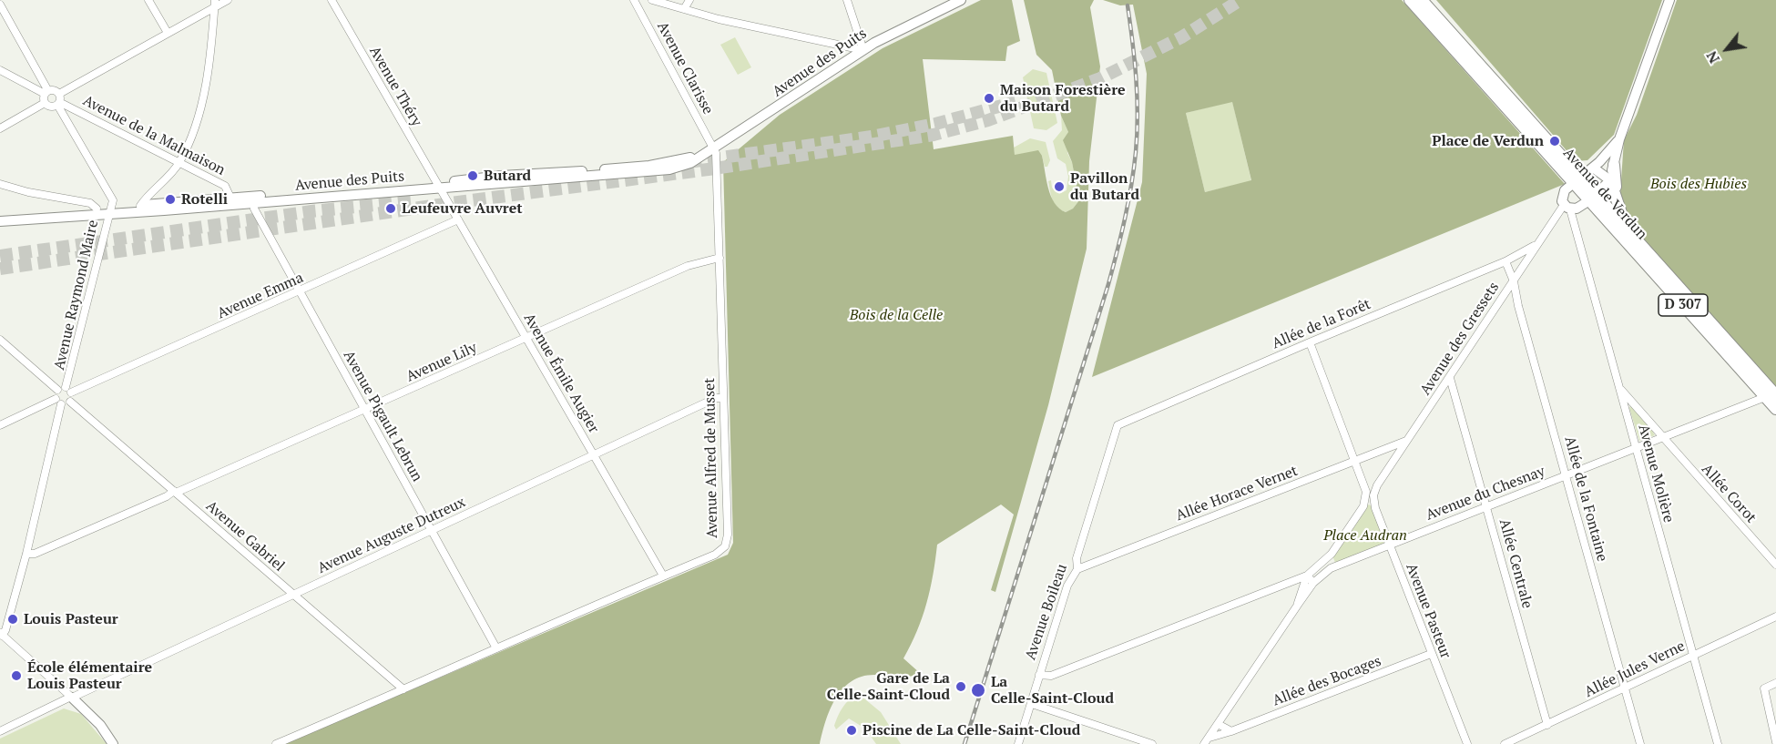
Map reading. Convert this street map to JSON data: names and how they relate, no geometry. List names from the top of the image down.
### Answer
{
  "streets": {
    "main road": ["Avenue de Verdun", "D 307"],
    "street": [
      "Avenue des Puits",
      "Avenue Clarisse",
      "Avenue Théry",
      "Avenue de la Malmaison",
      "Avenue Raymond Maire",
      "Avenue Emma",
      "Allée de la Forêt",
      "Avenue des Gressets",
      "Avenue Lily",
      "Avenue Émile Augier",
      "Avenue Pigault Lebrun",
      "Avenue Alfred de Musset",
      "Avenue Molière",
      "Allée Horace Vernet",
      "Avenue du Chesnay",
      "Allée Corot",
      "Allée de la Fontaine",
      "Avenue Auguste Dutreux",
      "Avenue Gabriel",
      "Allée Centrale",
      "Avenue Pasteur",
      "Avenue Boileau",
      "Allée Jules Verne",
      "Allée des Bocages"
    ]
  },
  "crossings": [
    ["Avenue des Puits", "Avenue Clarisse"],
    ["Avenue des Puits", "Avenue Théry"],
    ["Avenue des Puits", "Avenue de la Malmaison"],
    ["Avenue des Puits", "Avenue Raymond Maire"],
    ["Avenue des Puits", "Avenue Émile Augier"],
    ["Avenue des Puits", "Avenue Pigault Lebrun"],
    ["Avenue des Puits", "Avenue Alfred de Musset"],
    ["Avenue Clarisse", "Avenue Alfred de Musset"],
    ["Avenue Théry", "Avenue Émile Augier"],
    ["Avenue de Verdun", "Avenue du Chesnay"],
    ["Avenue Emma", "Avenue Émile Augier"],
    ["Avenue Emma", "Avenue Pigault Lebrun"],
    ["Allée de la Forêt", "Avenue des Gressets"],
    ["Allée de la Forêt", "Allée de la Fontaine"],
    ["Allée de la Forêt", "Avenue Boileau"],
    ["Avenue des Gressets", "Avenue Molière"],
    ["Avenue des Gressets", "Allée Horace Vernet"],
    ["Avenue des Gressets", "Allée de la Fontaine"],
    ["Avenue des Gressets", "Allée Centrale"],
    ["Avenue des Gressets", "Avenue Pasteur"],
    ["Avenue Lily", "Avenue Émile Augier"],
    ["Avenue Lily", "Avenue Pigault Lebrun"],
    ["Avenue Lily", "Avenue Alfred de Musset"],
    ["Avenue Lily", "Avenue Gabriel"],
    ["Avenue Émile Augier", "Avenue Alfred de Musset"],
    ["Avenue Émile Augier", "Avenue Auguste Dutreux"],
    ["Avenue Pigault Lebrun", "Avenue Alfred de Musset"],
    ["Avenue Pigault Lebrun", "Avenue Auguste Dutreux"],
    ["Avenue Alfred de Musset", "Avenue Auguste Dutreux"],
    ["Avenue Alfred de Musset", "Avenue Gabriel"],
    ["Avenue Molière", "Avenue du Chesnay"],
    ["Avenue Molière", "Allée Corot"],
    ["Avenue Molière", "Allée Jules Verne"],
    ["Allée Horace Vernet", "Avenue Boileau"],
    ["Avenue du Chesnay", "Allée Corot"],
    ["Avenue du Chesnay", "Allée de la Fontaine"],
    ["Avenue du Chesnay", "Allée Centrale"],
    ["Avenue du Chesnay", "Avenue Pasteur"],
    ["Allée de la Fontaine", "Allée Jules Verne"],
    ["Avenue Auguste Dutreux", "Avenue Gabriel"],
    ["Allée Centrale", "Allée Jules Verne"],
    ["Avenue Pasteur", "Allée des Bocages"]
  ],
  "parks": ["Bois des Hubies", "Bois de la Celle", "Place Audran"],
  "places": [
    "Maison Forestière du Butard",
    "Place de Verdun",
    "Butard",
    "Pavillon du Butard",
    "Rotelli",
    "Leufeuvre Auvret",
    "Louis Pasteur",
    "École élémentaire Louis Pasteur",
    "Gare de La Celle-Saint-Cloud",
    "La Celle-Saint-Cloud",
    "Piscine de La Celle-Saint-Cloud"
  ],
  "north": "bottom left"
}
